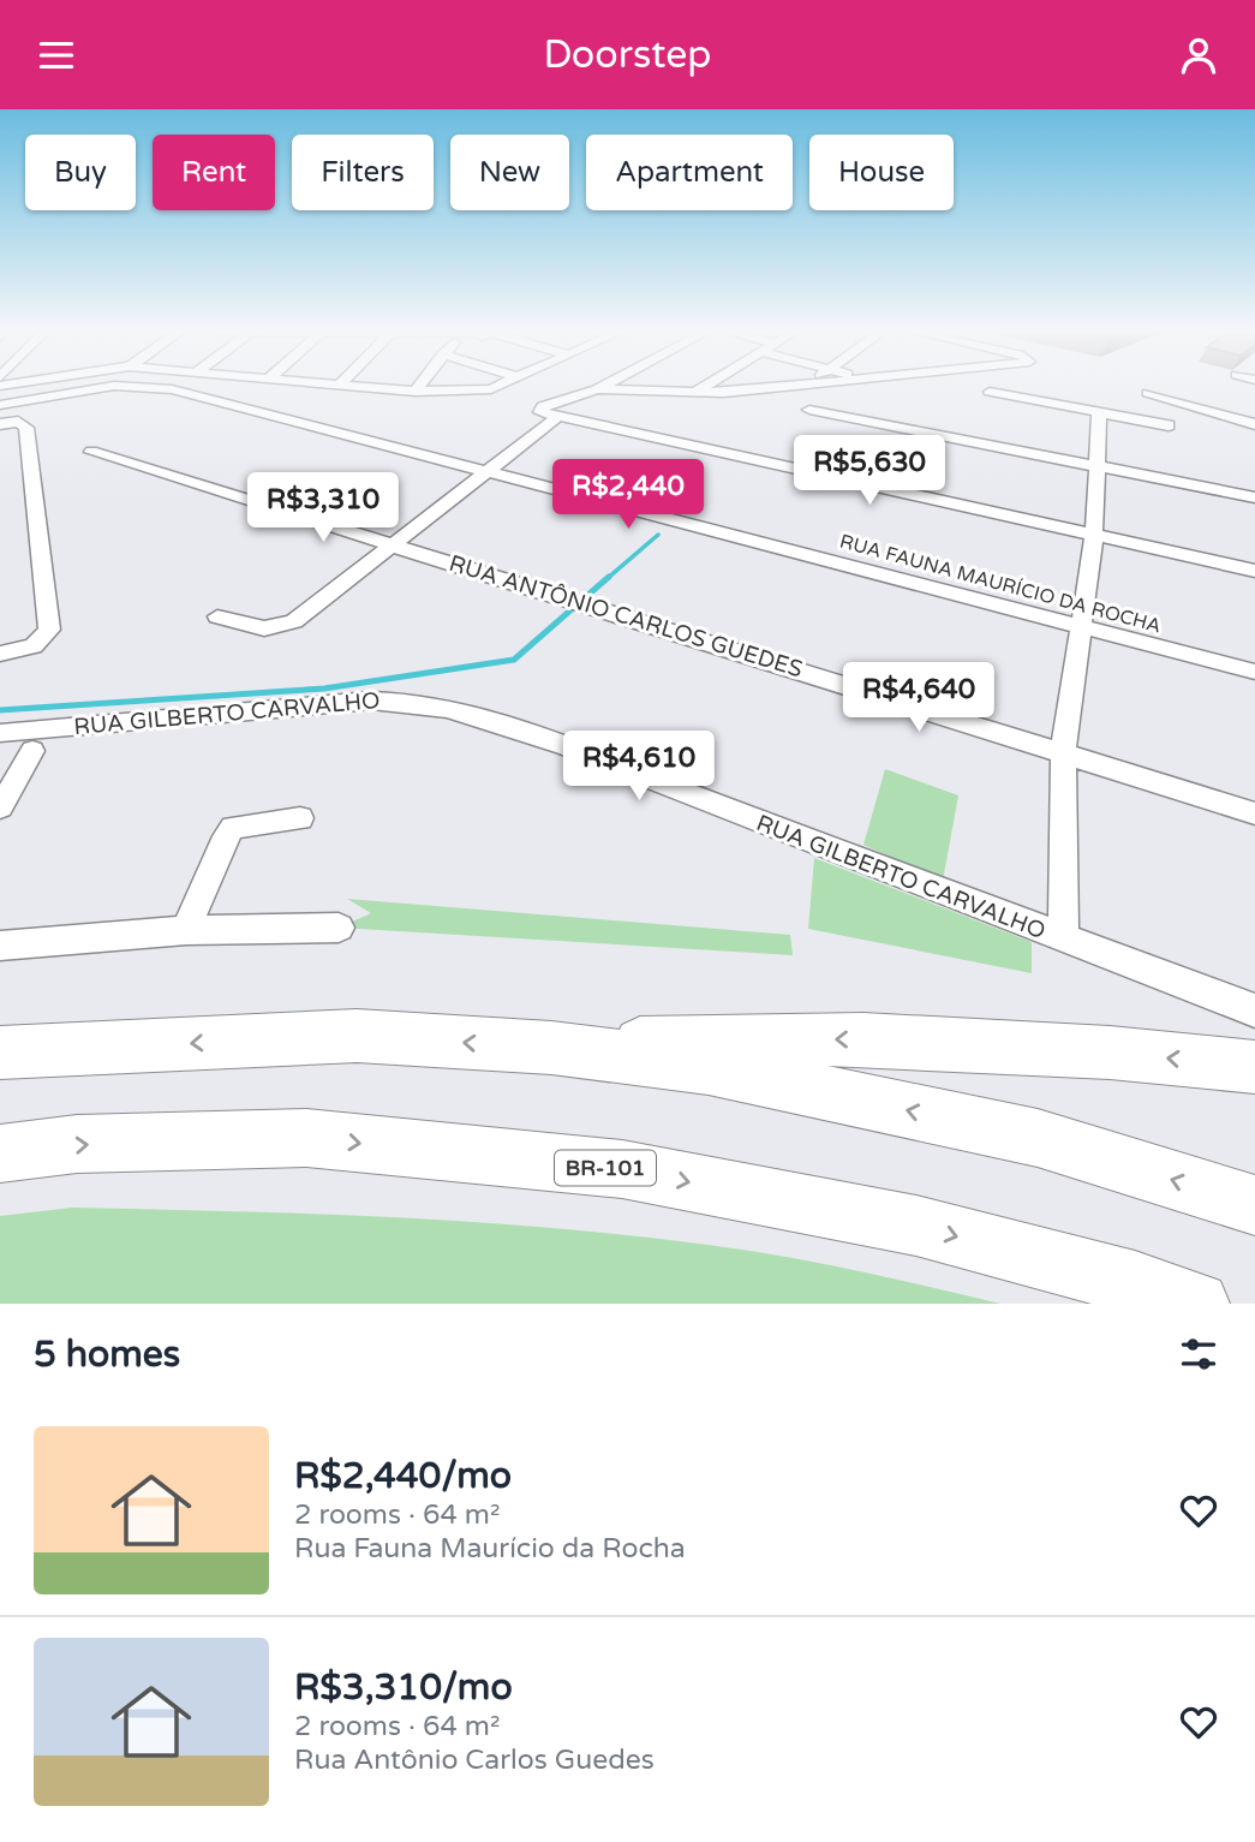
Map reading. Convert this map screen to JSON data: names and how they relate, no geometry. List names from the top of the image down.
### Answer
{
  "streets": {
    "highway": ["BR-101"],
    "street": ["RUA FAUNA MAURÍCIO DA ROCHA", "RUA ANTÔNIO CARLOS GUEDES", "RUA GILBERTO CARVALHO"]
  },
  "page": {
    "header": "Doorstep",
    "chip": [
      "Buy",
      "Rent",
      "Filters",
      "New",
      "Apartment",
      "House"
    ],
    "price": [
      "R$5,630",
      "R$2,440",
      "R$3,310",
      "R$4,640",
      "R$4,610"
    ],
    "heading": "5 homes",
    "list": [
      {
        "name": "R$2,440/mo",
        "note": "2 rooms · 64 m² · Rua Fauna Maurício da Rocha"
      },
      {
        "name": "R$3,310/mo",
        "note": "2 rooms · 64 m² · Rua Antônio Carlos Guedes"
      }
    ]
  }
}
